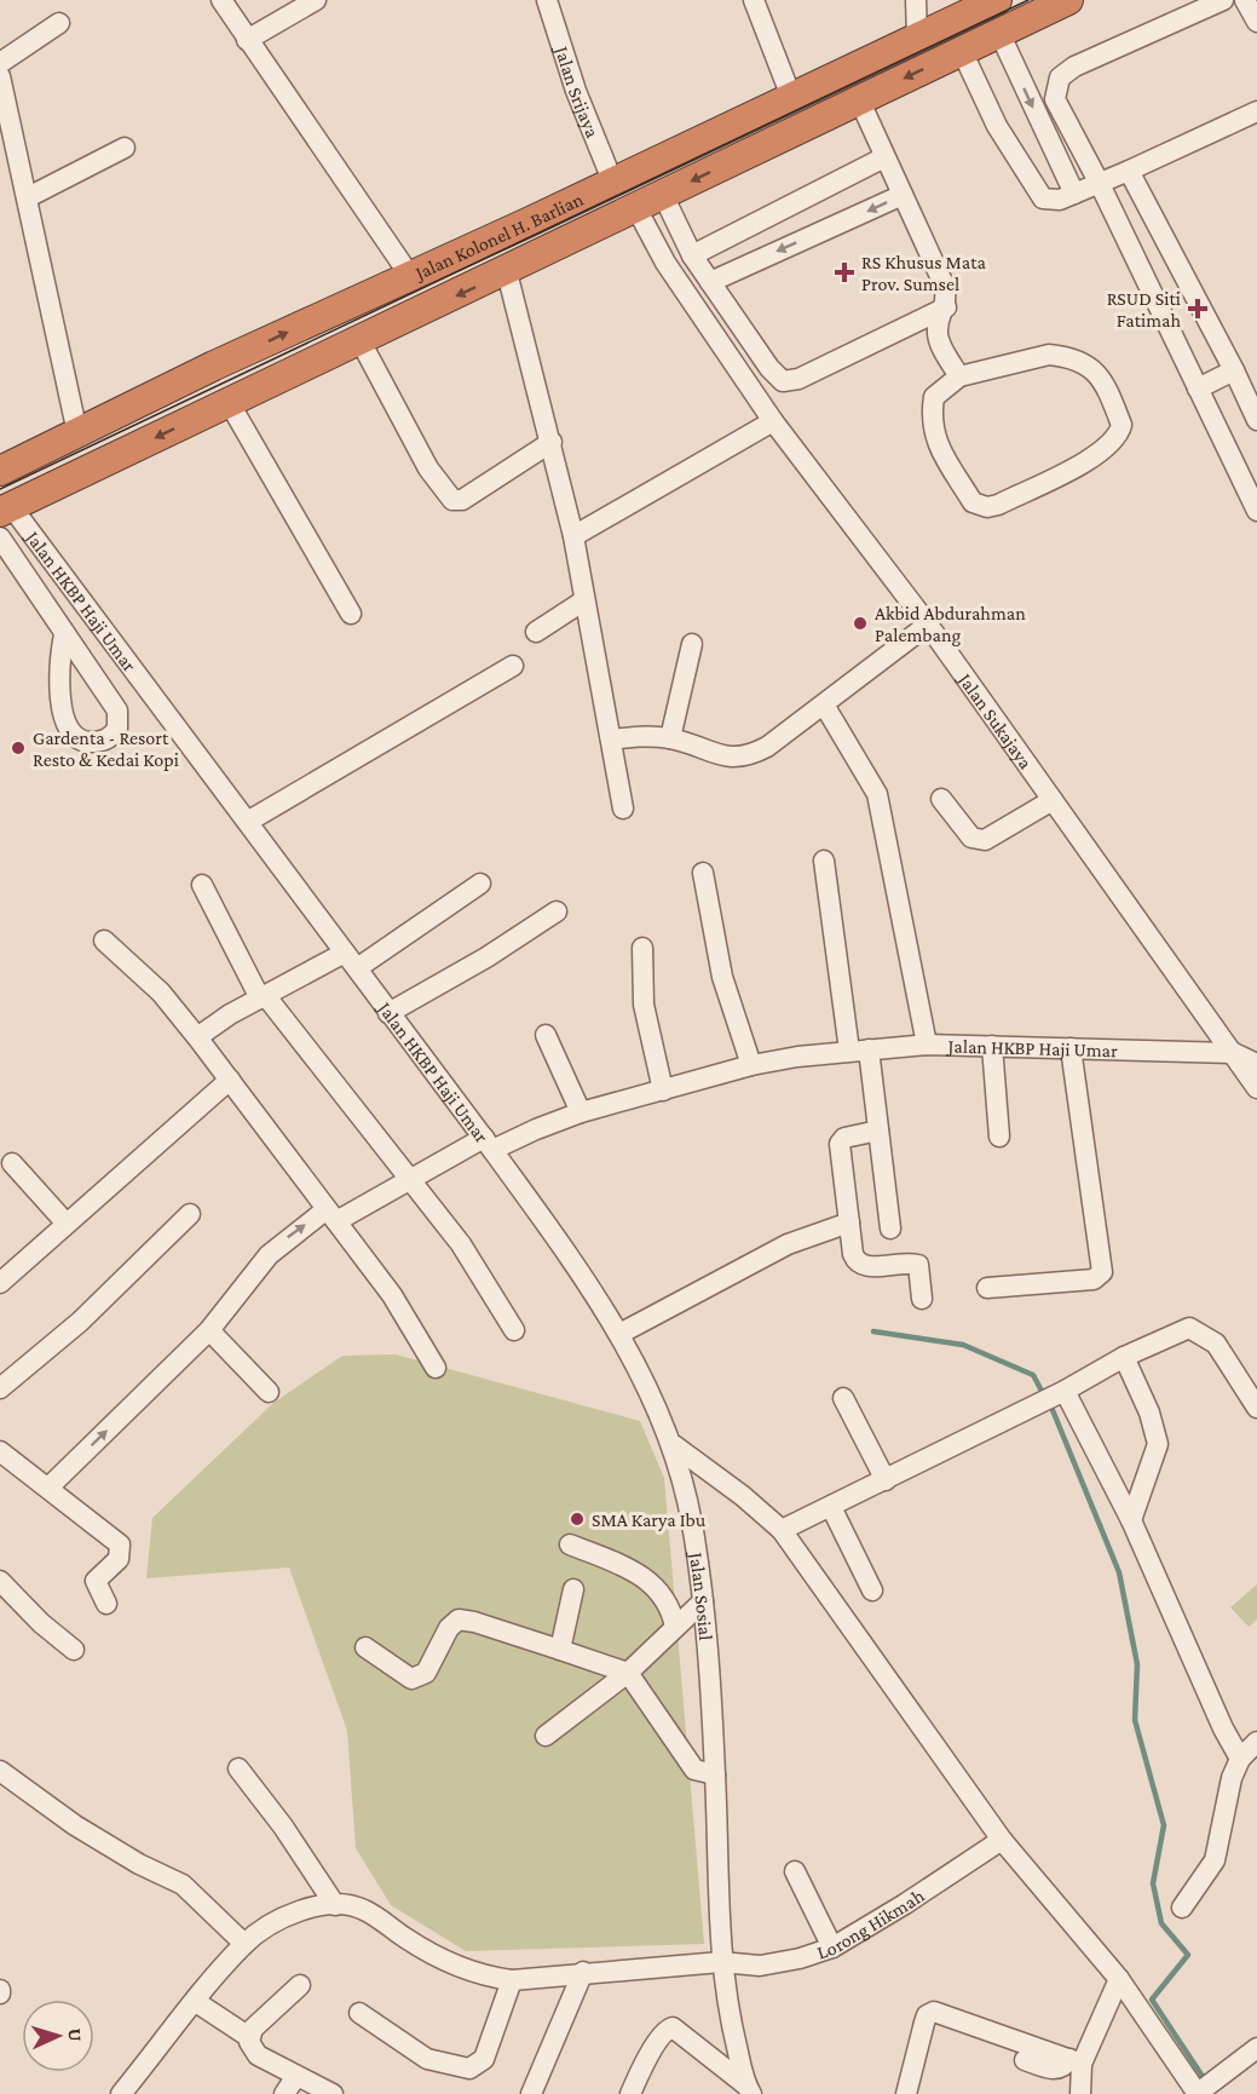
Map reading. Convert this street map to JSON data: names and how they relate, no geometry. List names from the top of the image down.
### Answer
{
  "streets": {
    "highway": ["Jalan Kolonel H. Barlian"],
    "street": [
      "Jalan Srijaya",
      "Jalan HKBP Haji Umar",
      "Jalan Sukajaya",
      "Jalan Sosial",
      "Lorong Hikmah"
    ]
  },
  "crossings": [
    ["Jalan Srijaya", "Jalan Kolonel H. Barlian"],
    ["Jalan Kolonel H. Barlian", "Jalan HKBP Haji Umar"],
    ["Jalan Kolonel H. Barlian", "Jalan Sukajaya"],
    ["Jalan HKBP Haji Umar", "Jalan Sukajaya"],
    ["Jalan HKBP Haji Umar", "Jalan Sosial"],
    ["Jalan Sosial", "Lorong Hikmah"]
  ],
  "places": {
    "health": ["RS Khusus Mata Prov. Sumsel", "RSUD Siti Fatimah"],
    "other": ["Akbid Abdurahman Palembang", "Gardenta - Resort Resto & Kedai Kopi", "SMA Karya Ibu"]
  },
  "north": "right"
}
